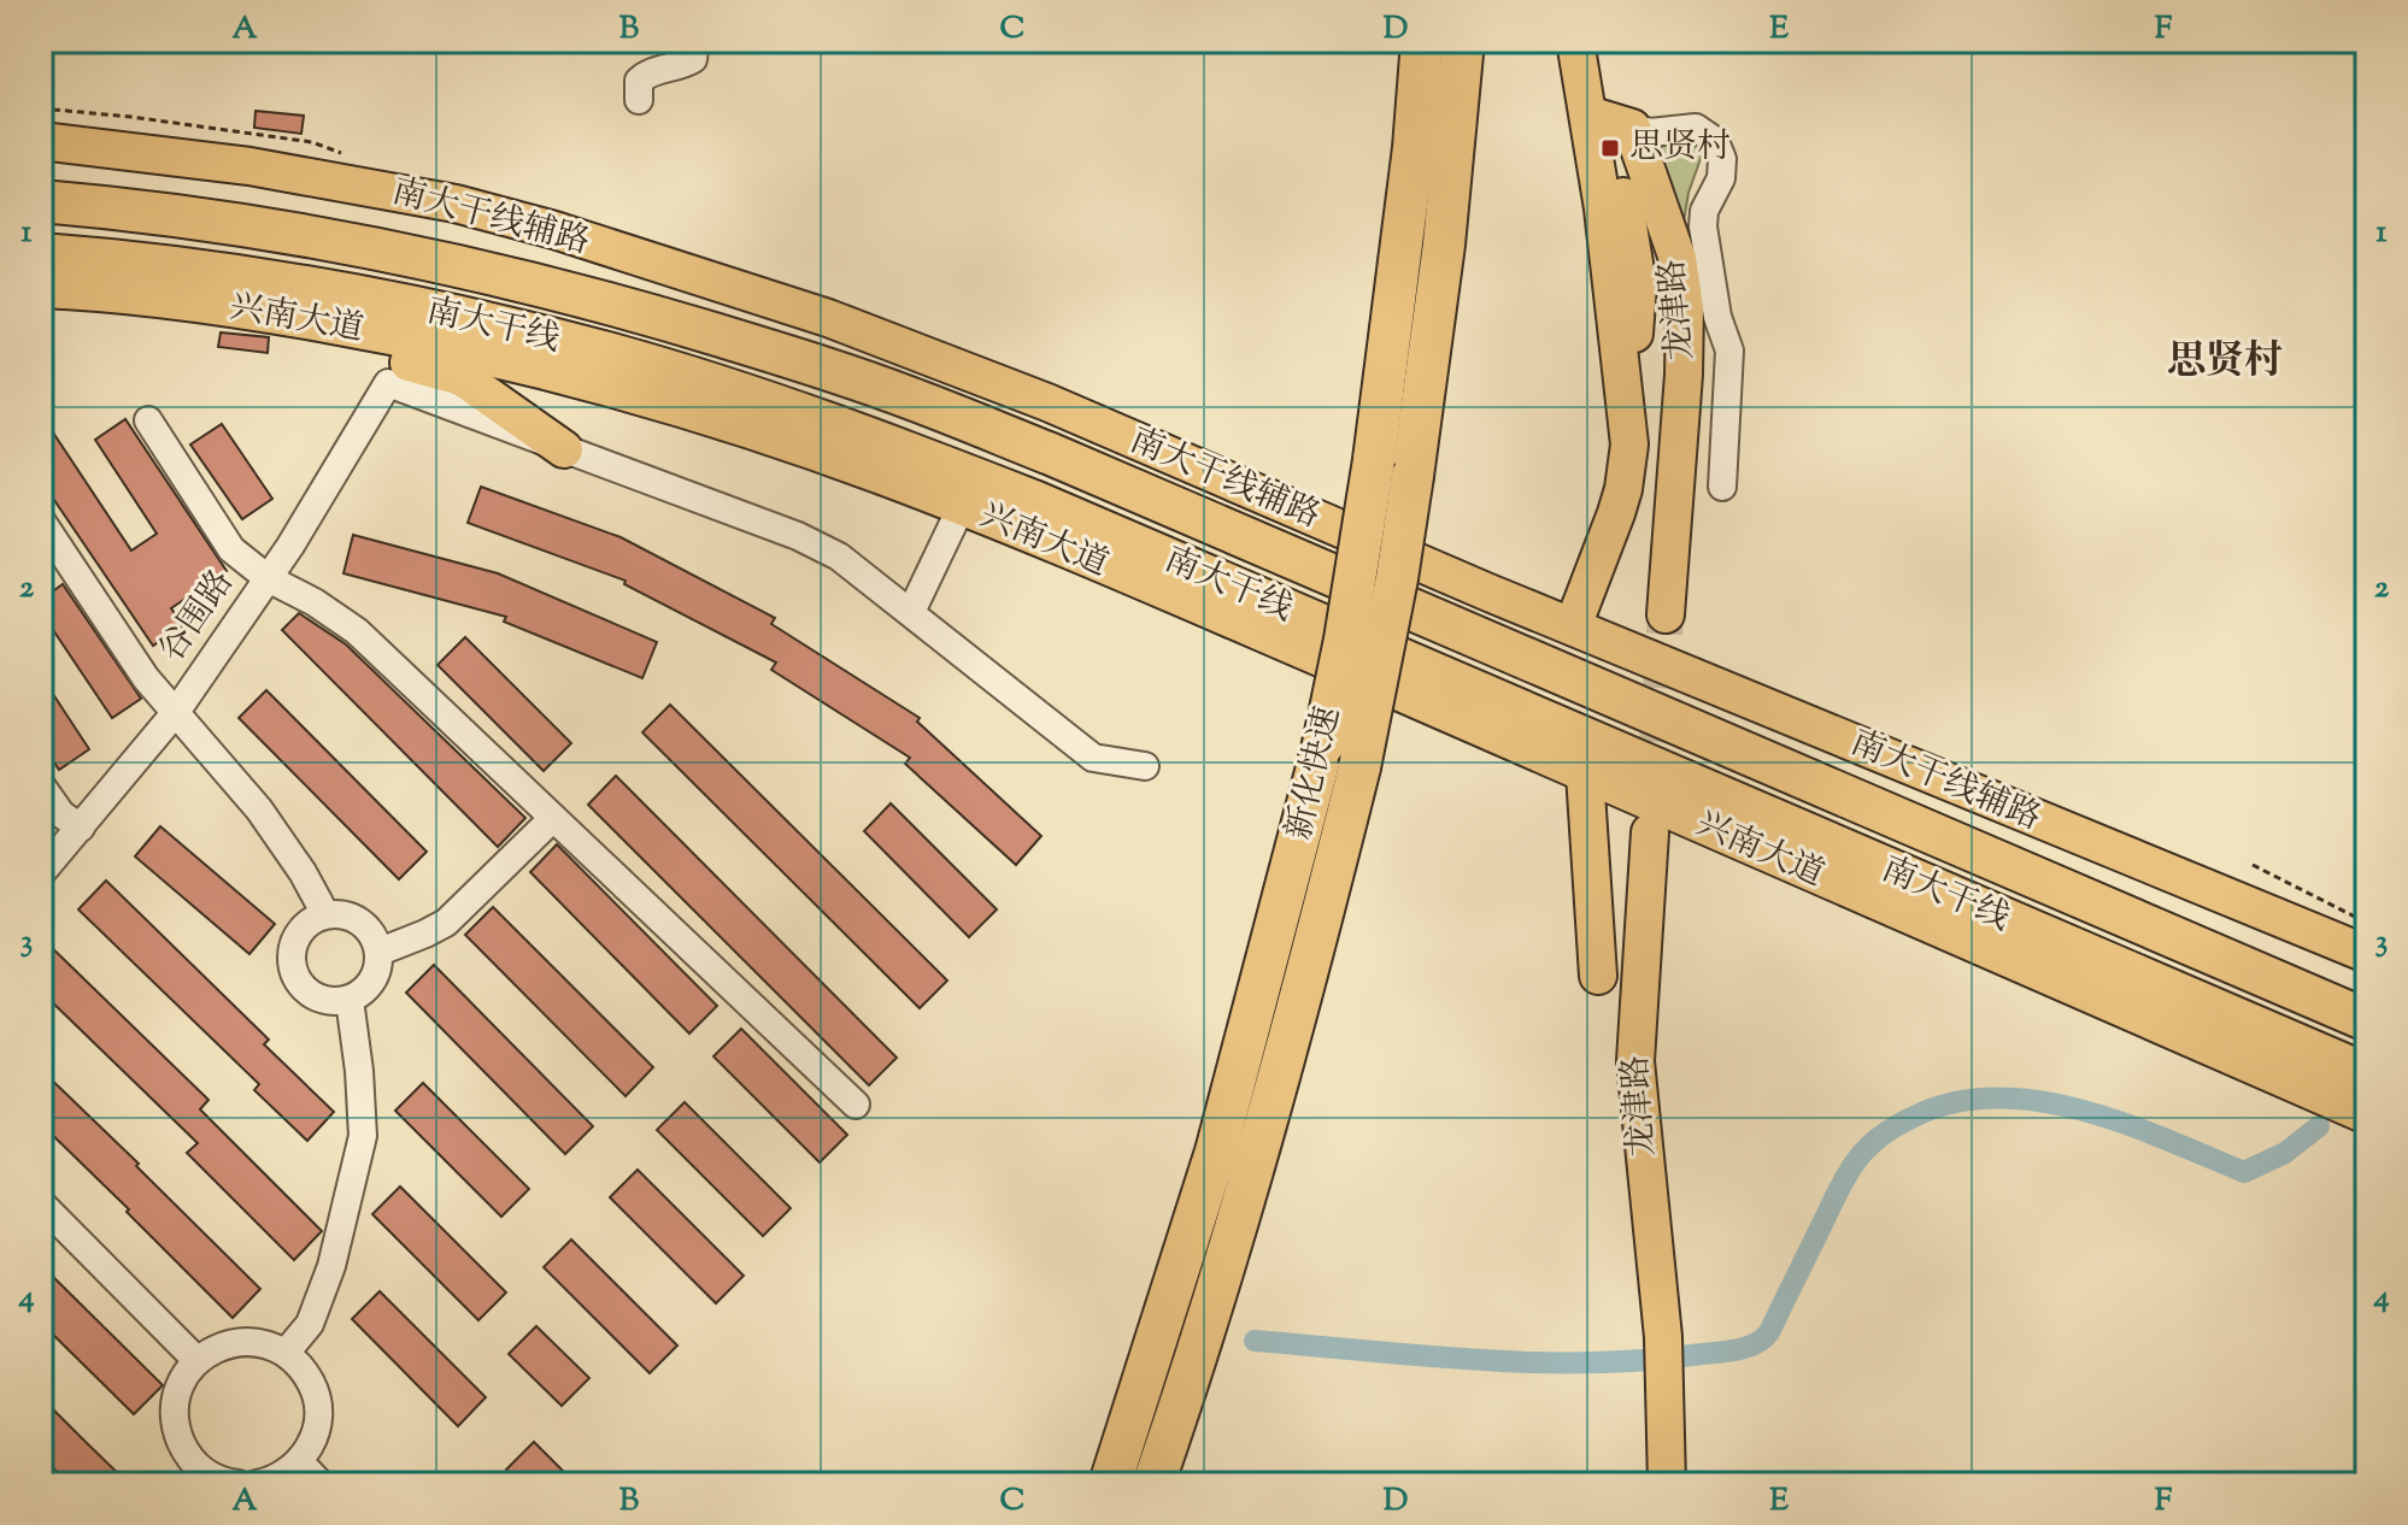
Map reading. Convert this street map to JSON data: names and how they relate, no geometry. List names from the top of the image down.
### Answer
{
  "streets": {
    "highway": ["南大干线", "新化快速"],
    "main road": ["南大干线辅路", "龙津路", "兴南大道"],
    "street": ["谷围路"]
  },
  "districts": ["思贤村"],
  "places": {
    "transit": ["思贤村"]
  },
  "grid": {
    "columns": [
      "A",
      "B",
      "C",
      "D",
      "E",
      "F"
    ],
    "rows": [
      "1",
      "2",
      "3",
      "4"
    ]
  }
}
